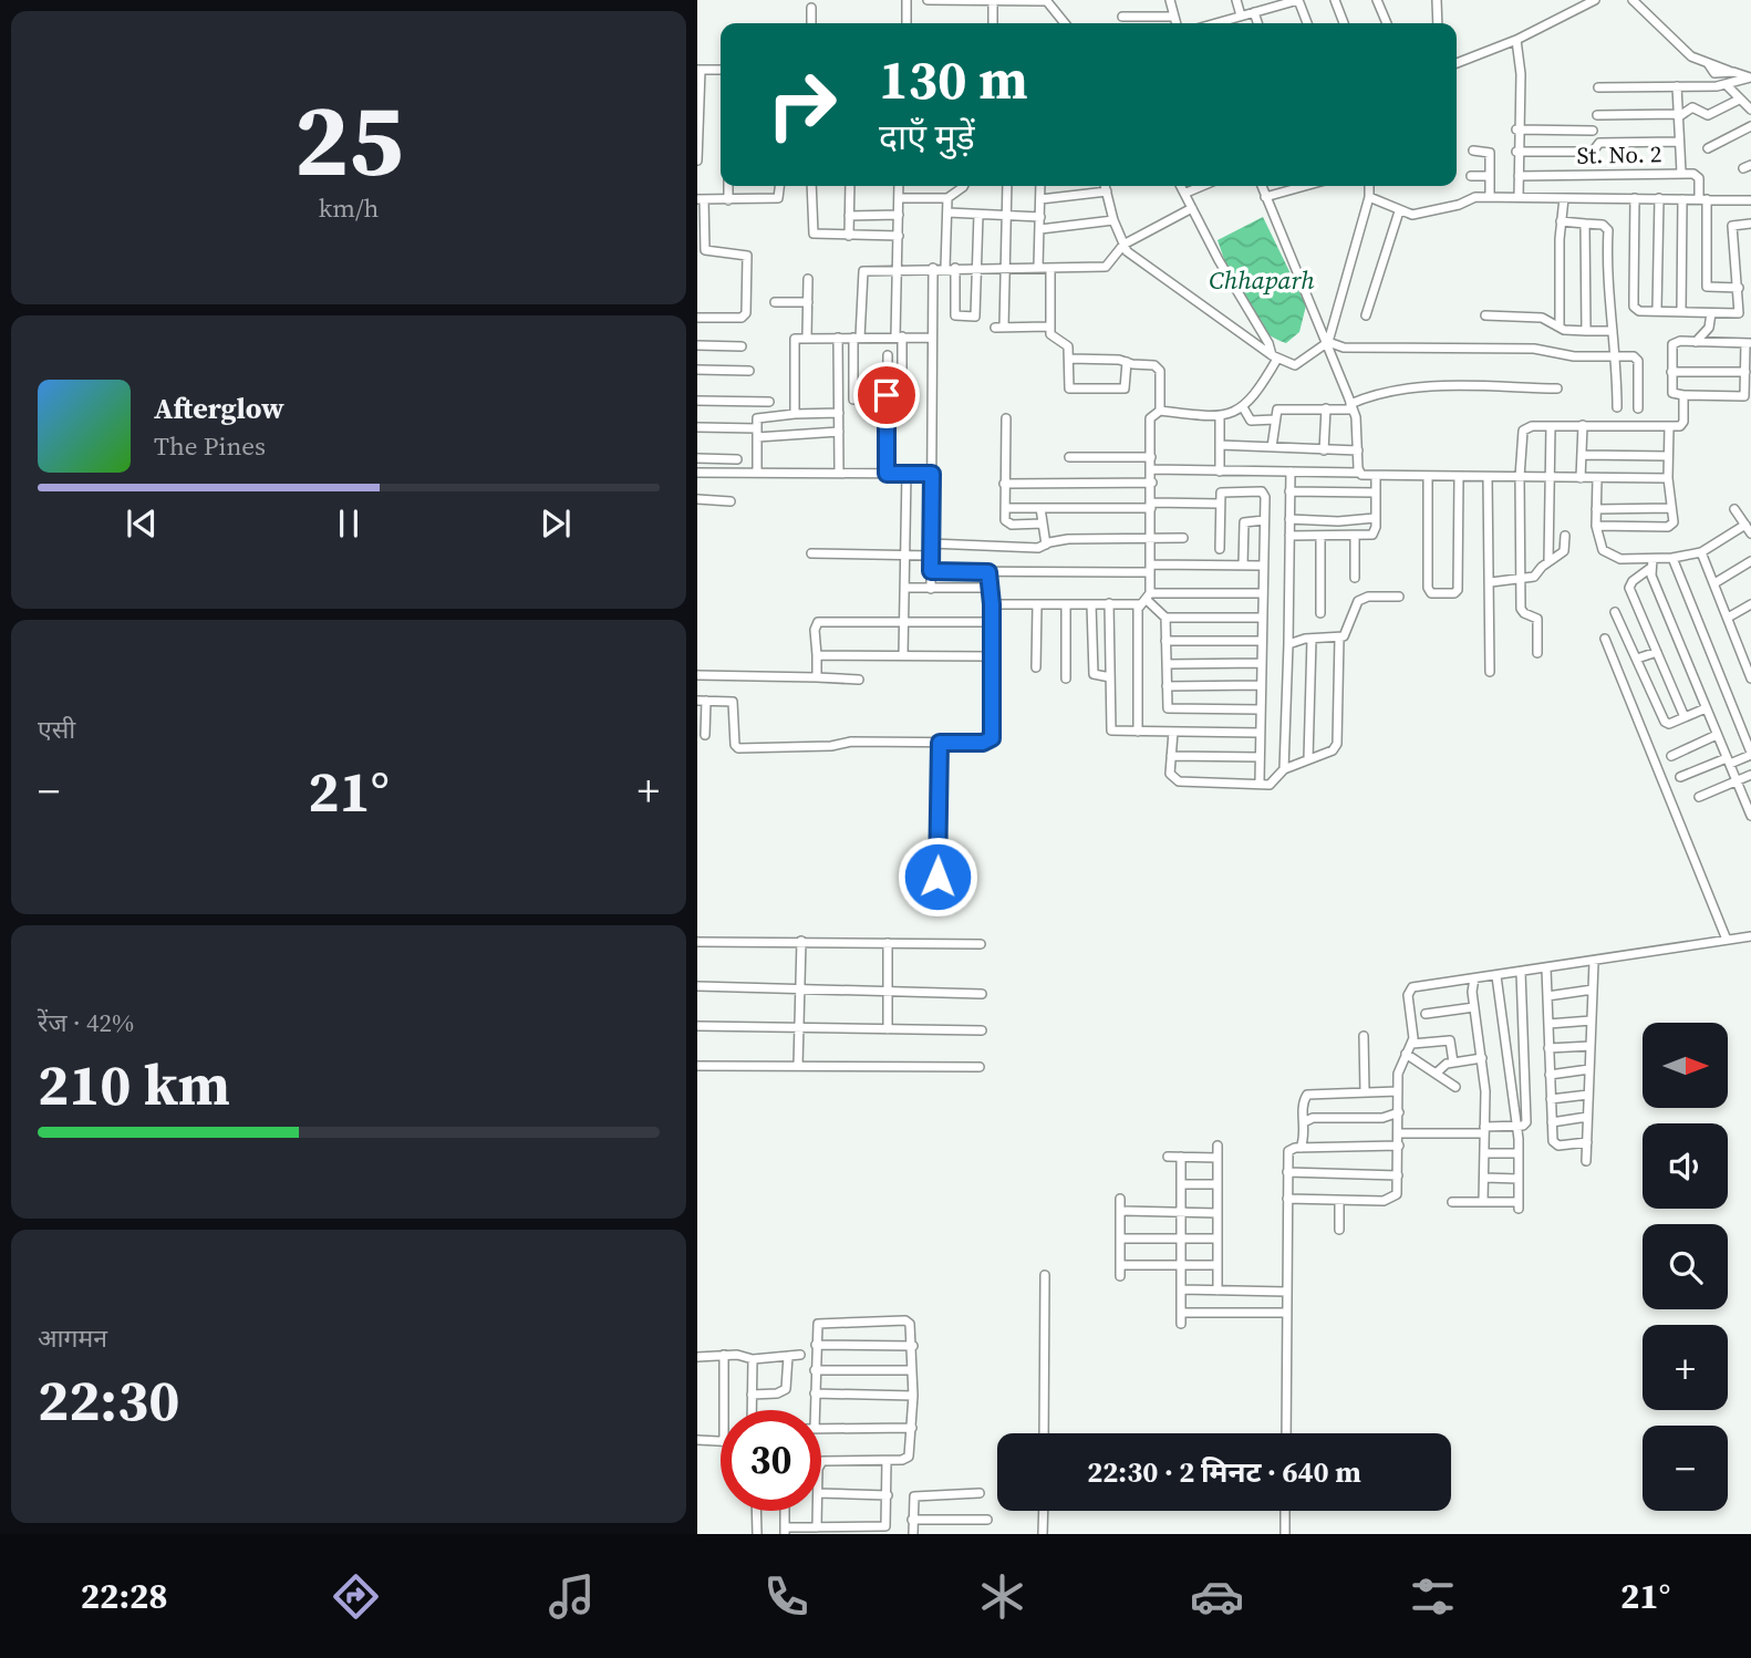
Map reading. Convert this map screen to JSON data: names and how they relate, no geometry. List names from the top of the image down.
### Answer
{
  "streets": {
    "street": ["St. No. 2"]
  },
  "water": ["Chhaparh"],
  "north": "right",
  "page": {
    "tile": [
      ["25", "km/h"],
      "एसी",
      ["रेंज · 42%", "210 km"],
      ["आगमन", "22:30"]
    ],
    "turn": ["130 m", "दाएँ मुड़ें"],
    "song": ["Afterglow", "The Pines"],
    "heat": ["−", "21°", "+"],
    "map_buttons": ["+", "−"],
    "limit": "30",
    "trip": "22:30 · 2 मिनट · 640 m",
    "tabs": ["22:28", "21°"]
  }
}
